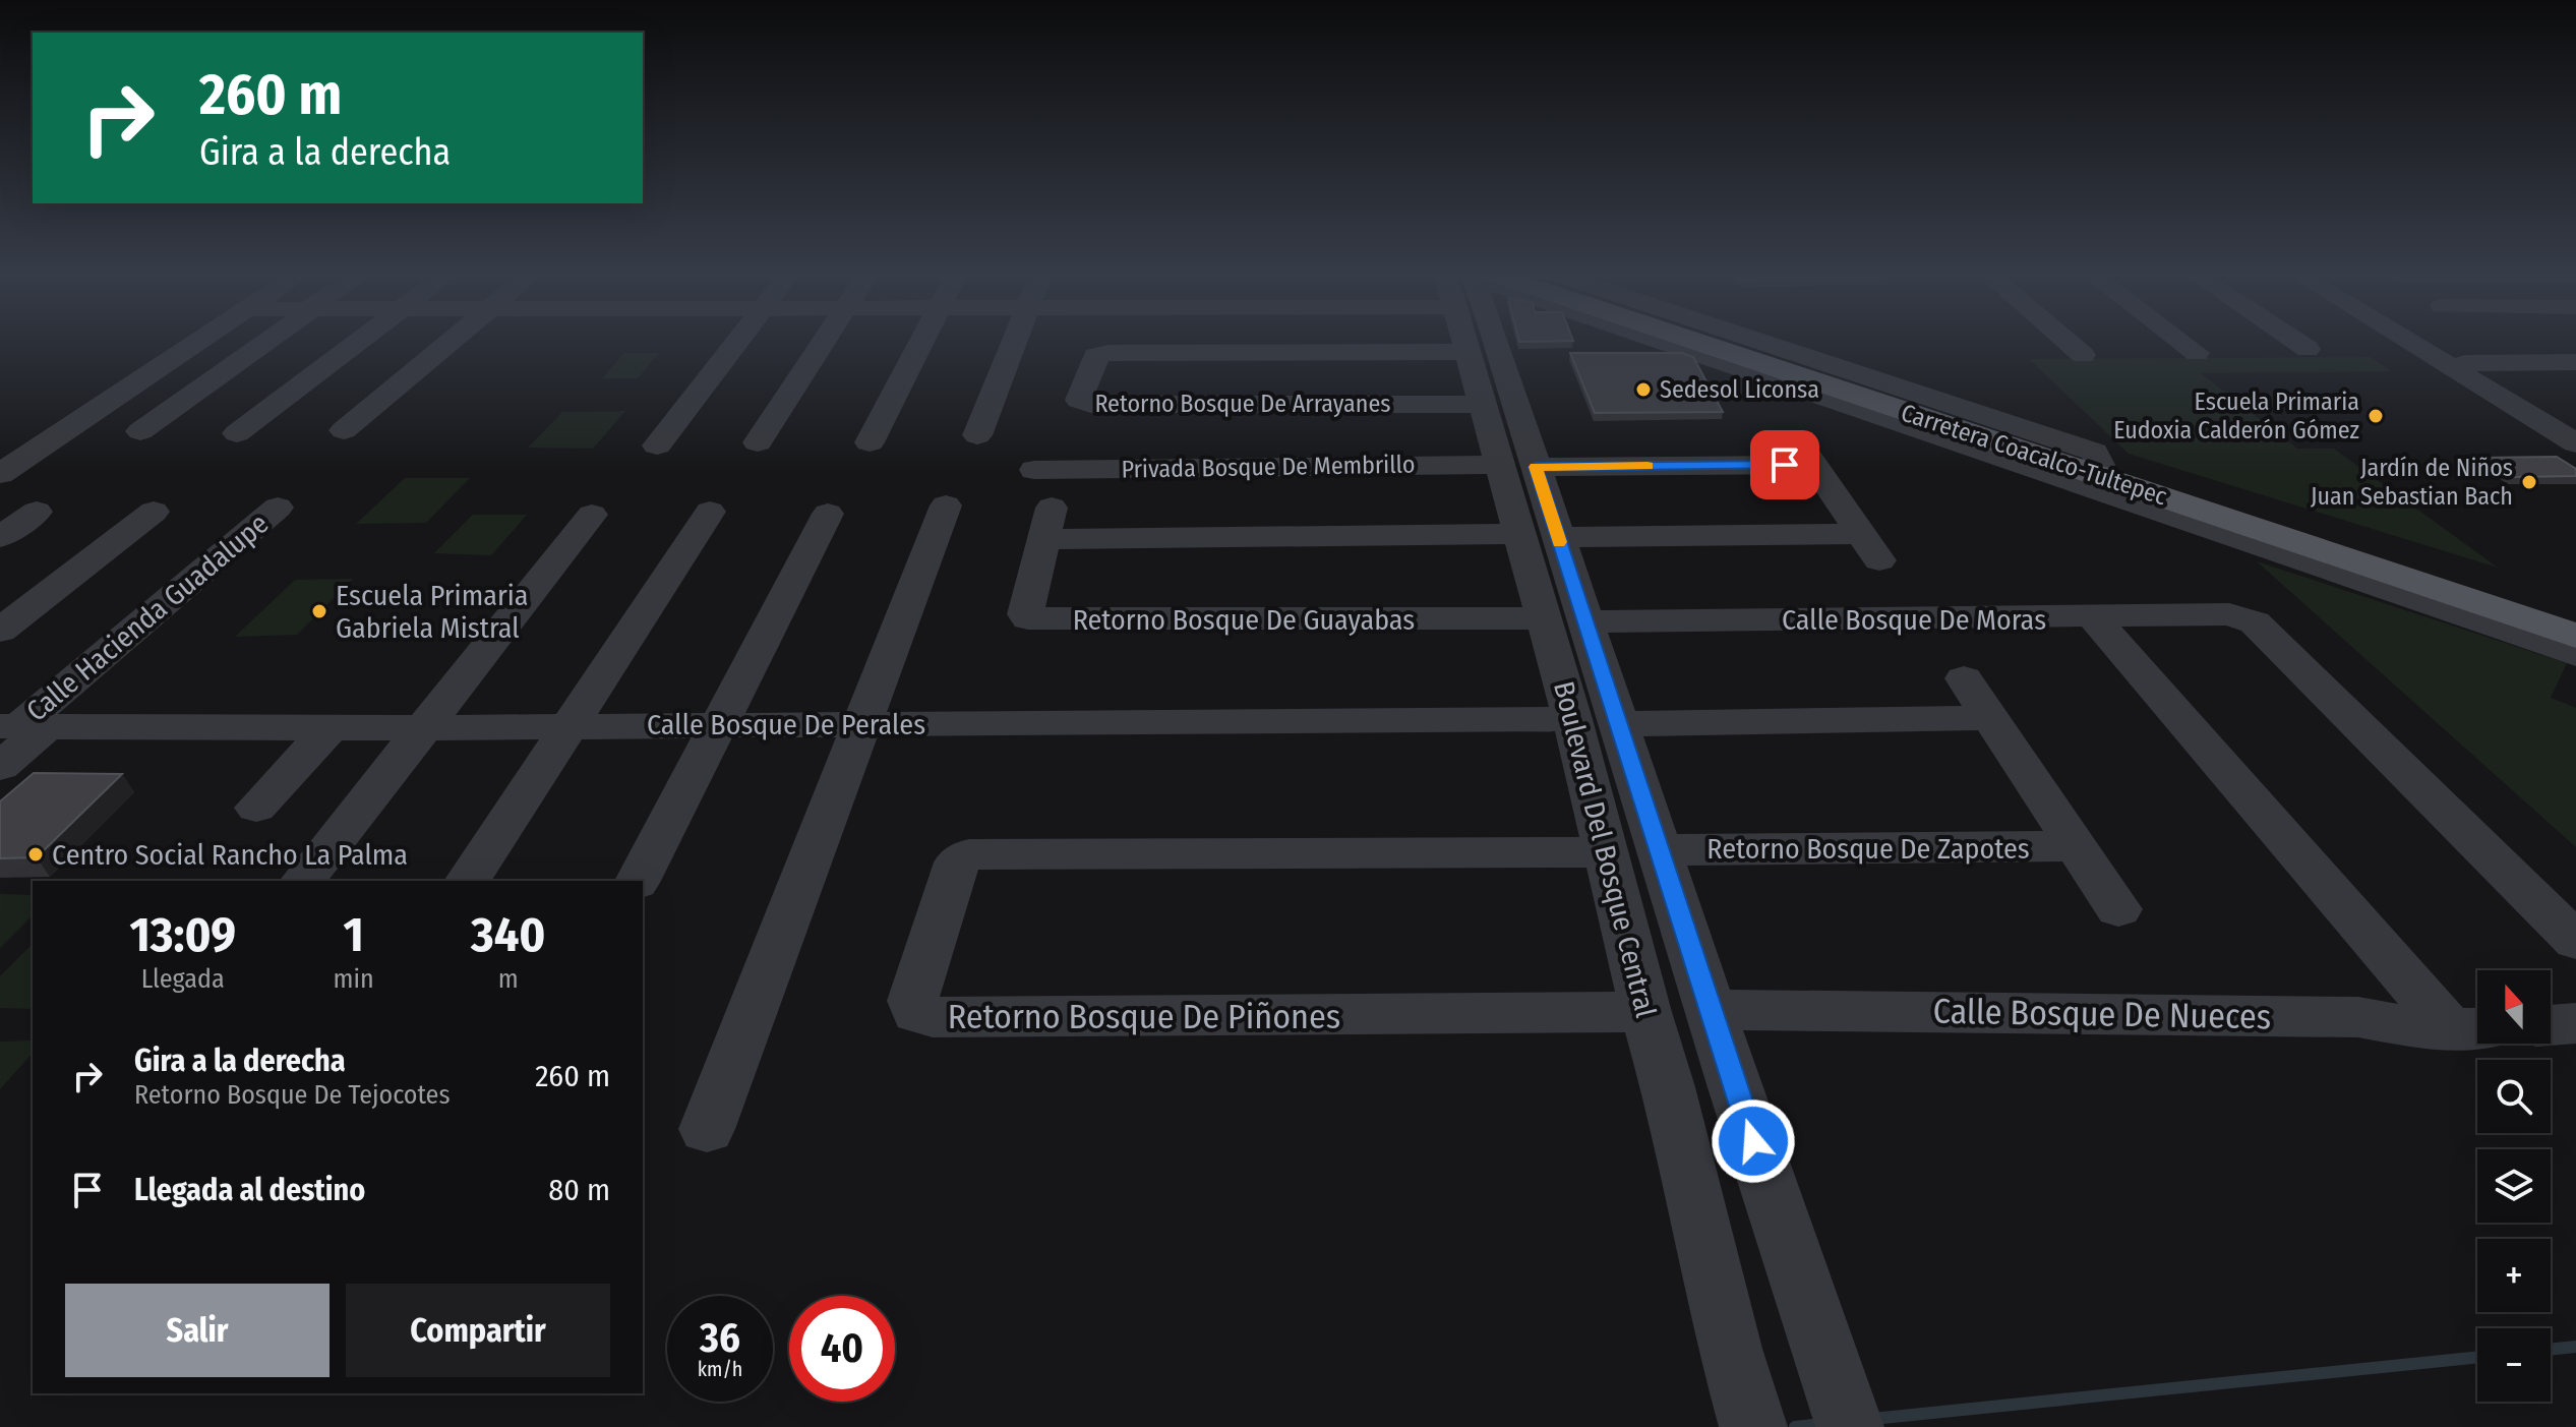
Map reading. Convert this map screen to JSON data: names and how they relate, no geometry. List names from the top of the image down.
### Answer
{
  "streets": {
    "main road": ["Carretera Coacalco-Tultepec"],
    "street": [
      "Retorno Bosque De Arrayanes",
      "Privada Bosque De Membrillo",
      "Calle Hacienda Guadalupe",
      "Retorno Bosque De Guayabas",
      "Calle Bosque De Moras",
      "Calle Bosque De Perales",
      "Retorno Bosque De Zapotes",
      "Boulevard Del Bosque Central",
      "Calle Bosque De Nueces",
      "Retorno Bosque De Piñones"
    ]
  },
  "crossings": [
    ["Retorno Bosque De Arrayanes", "Boulevard Del Bosque Central"],
    ["Privada Bosque De Membrillo", "Retorno Bosque De Guayabas"],
    ["Privada Bosque De Membrillo", "Boulevard Del Bosque Central"],
    ["Calle Hacienda Guadalupe", "Calle Bosque De Perales"],
    ["Retorno Bosque De Guayabas", "Calle Bosque De Moras"],
    ["Retorno Bosque De Guayabas", "Boulevard Del Bosque Central"],
    ["Calle Bosque De Moras", "Boulevard Del Bosque Central"],
    ["Calle Bosque De Perales", "Boulevard Del Bosque Central"],
    ["Retorno Bosque De Zapotes", "Boulevard Del Bosque Central"],
    ["Boulevard Del Bosque Central", "Calle Bosque De Nueces"],
    ["Boulevard Del Bosque Central", "Retorno Bosque De Piñones"]
  ],
  "places": [
    "Sedesol Liconsa",
    "Escuela Primaria Eudoxia Calderón Gómez",
    "Jardín de Niños Juan Sebastian Bach",
    "Escuela Primaria Gabriela Mistral",
    "Centro Social Rancho La Palma"
  ],
  "north": "top",
  "page": {
    "turn": ["260 m", "Gira a la derecha"],
    "eta": [
      "13:09",
      "Llegada",
      "1",
      "min",
      "340",
      "m"
    ],
    "map_buttons": ["+", "−"],
    "list": [
      {
        "name": "Gira a la derecha",
        "note": "Retorno Bosque De Tejocotes",
        "value": "260 m"
      },
      {
        "name": "Llegada al destino",
        "value": "80 m"
      }
    ],
    "buttons": ["Salir", "Compartir"],
    "speed": "36 km/h",
    "limit": "40"
  }
}
